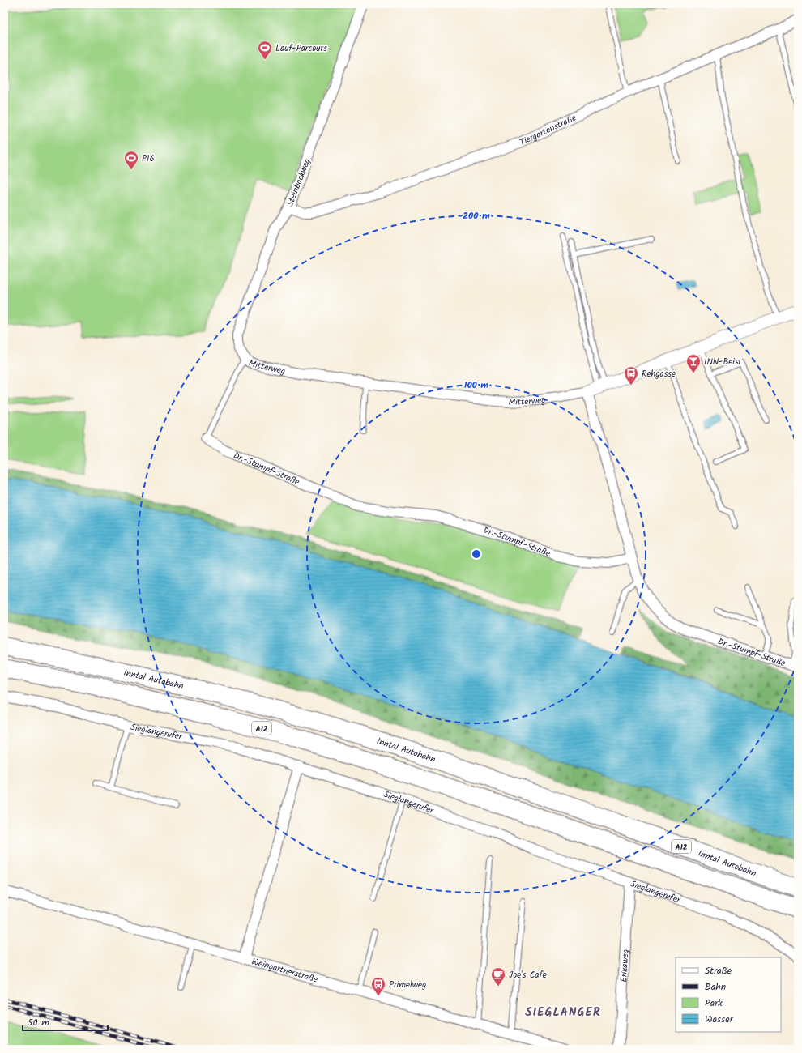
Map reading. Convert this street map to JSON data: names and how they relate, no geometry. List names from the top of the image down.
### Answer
{
  "streets": {
    "highway": ["Inntal Autobahn", "A12"],
    "street": [
      "Tiergartenstraße",
      "Steinbockweg",
      "Mitterweg",
      "Dr.-Stumpf-Straße",
      "Sieglangerufer",
      "Erikaweg",
      "Weingartnerstraße"
    ]
  },
  "crossings": [
    ["Tiergartenstraße", "Steinbockweg"],
    ["Steinbockweg", "Mitterweg"],
    ["Sieglangerufer", "Erikaweg"]
  ],
  "districts": ["SIEGLANGER"],
  "places": {
    "sports": ["Lauf-Parcours", "P16"],
    "bar": ["INN-Beisl"],
    "bus stop": ["Rehgasse", "Primelweg"],
    "cafe": ["Joe's Cafe"]
  },
  "legend": [
    "Straße",
    "Bahn",
    "Park",
    "Wasser"
  ],
  "scale_bar": "50 m",
  "rings": ["200 m", "100 m"]
}
